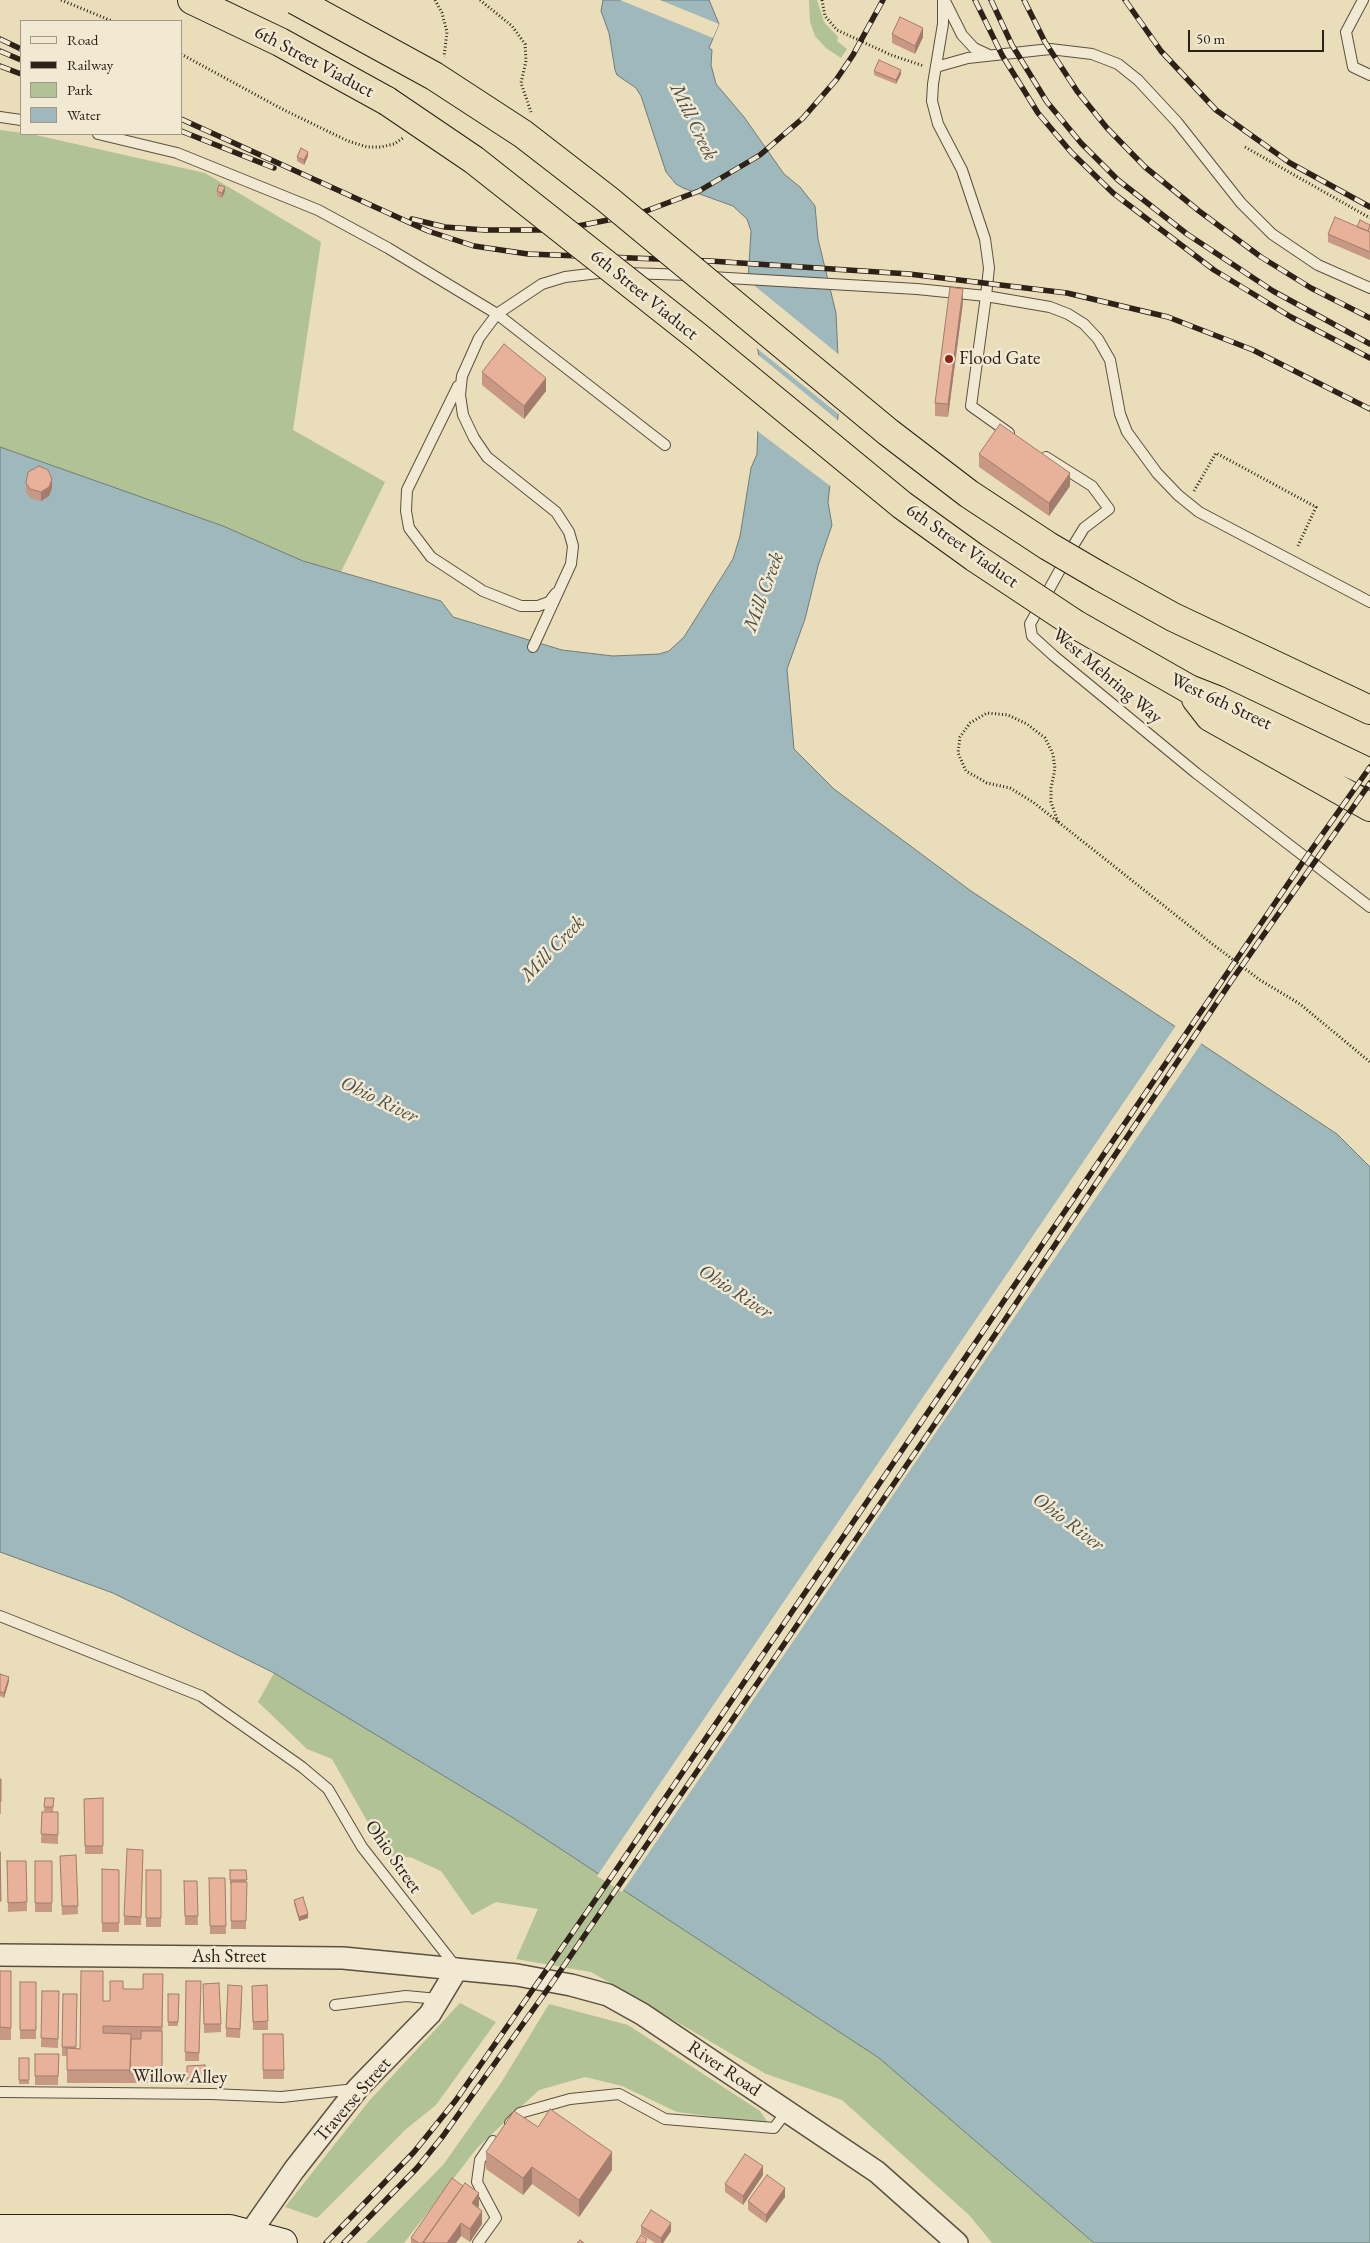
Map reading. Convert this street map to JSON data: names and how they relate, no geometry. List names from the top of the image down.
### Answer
{
  "streets": {
    "highway": ["6th Street Viaduct", "West 6th Street"],
    "street": ["Ash Street", "River Road", "Traverse Street"],
    "lane": ["West Mehring Way", "Ohio Street", "Willow Alley"]
  },
  "crossings": [
    ["6th Street Viaduct", "West 6th Street"],
    ["Ohio Street", "Ash Street"],
    ["Ohio Street", "River Road"],
    ["Ohio Street", "Traverse Street"],
    ["Ash Street", "River Road"],
    ["Ash Street", "Traverse Street"],
    ["River Road", "Traverse Street"],
    ["Willow Alley", "Traverse Street"]
  ],
  "water": ["Mill Creek", "Ohio River"],
  "places": ["Flood Gate"],
  "legend": [
    "Road",
    "Railway",
    "Park",
    "Water"
  ],
  "scale_bar": "50 m"
}
